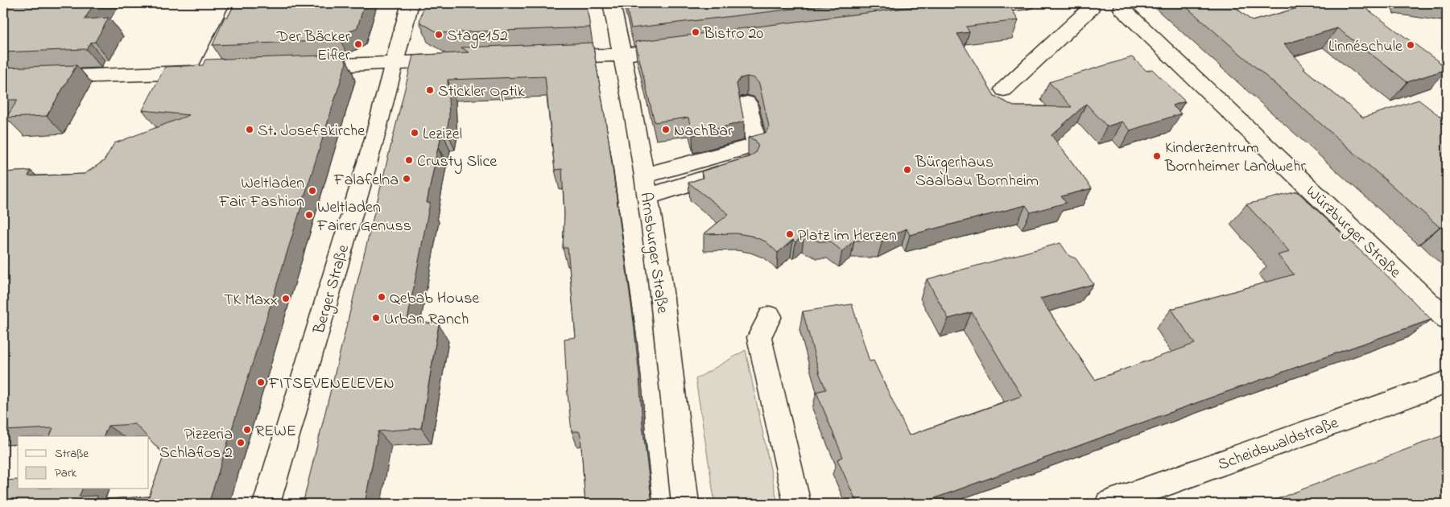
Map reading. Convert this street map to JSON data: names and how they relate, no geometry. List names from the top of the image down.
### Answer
{
  "streets": {
    "street": [
      "Würzburger Straße",
      "Arnsburger Straße",
      "Berger Straße",
      "Scheidswaldstraße"
    ]
  },
  "places": [
    "Bistro 20",
    "Stage152",
    "Der Bäcker Eifler",
    "Linnéschule",
    "Stickler Optik",
    "St. Josefskirche",
    "NachBar",
    "Lezizel",
    "Kinderzentrum Bornheimer Landwehr",
    "Crusty Slice",
    "Bürgerhaus Saalbau Bornheim",
    "Falafelna",
    "Weltladen Fair Fashion",
    "Weltladen Fairer Genuss",
    "Platz im Herzen",
    "Qebab House",
    "TK Maxx",
    "Urban Ranch",
    "FITSEVENELEVEN",
    "REWE",
    "Pizzeria Schlaflos 2"
  ],
  "legend": ["Straße", "Park"]
}
